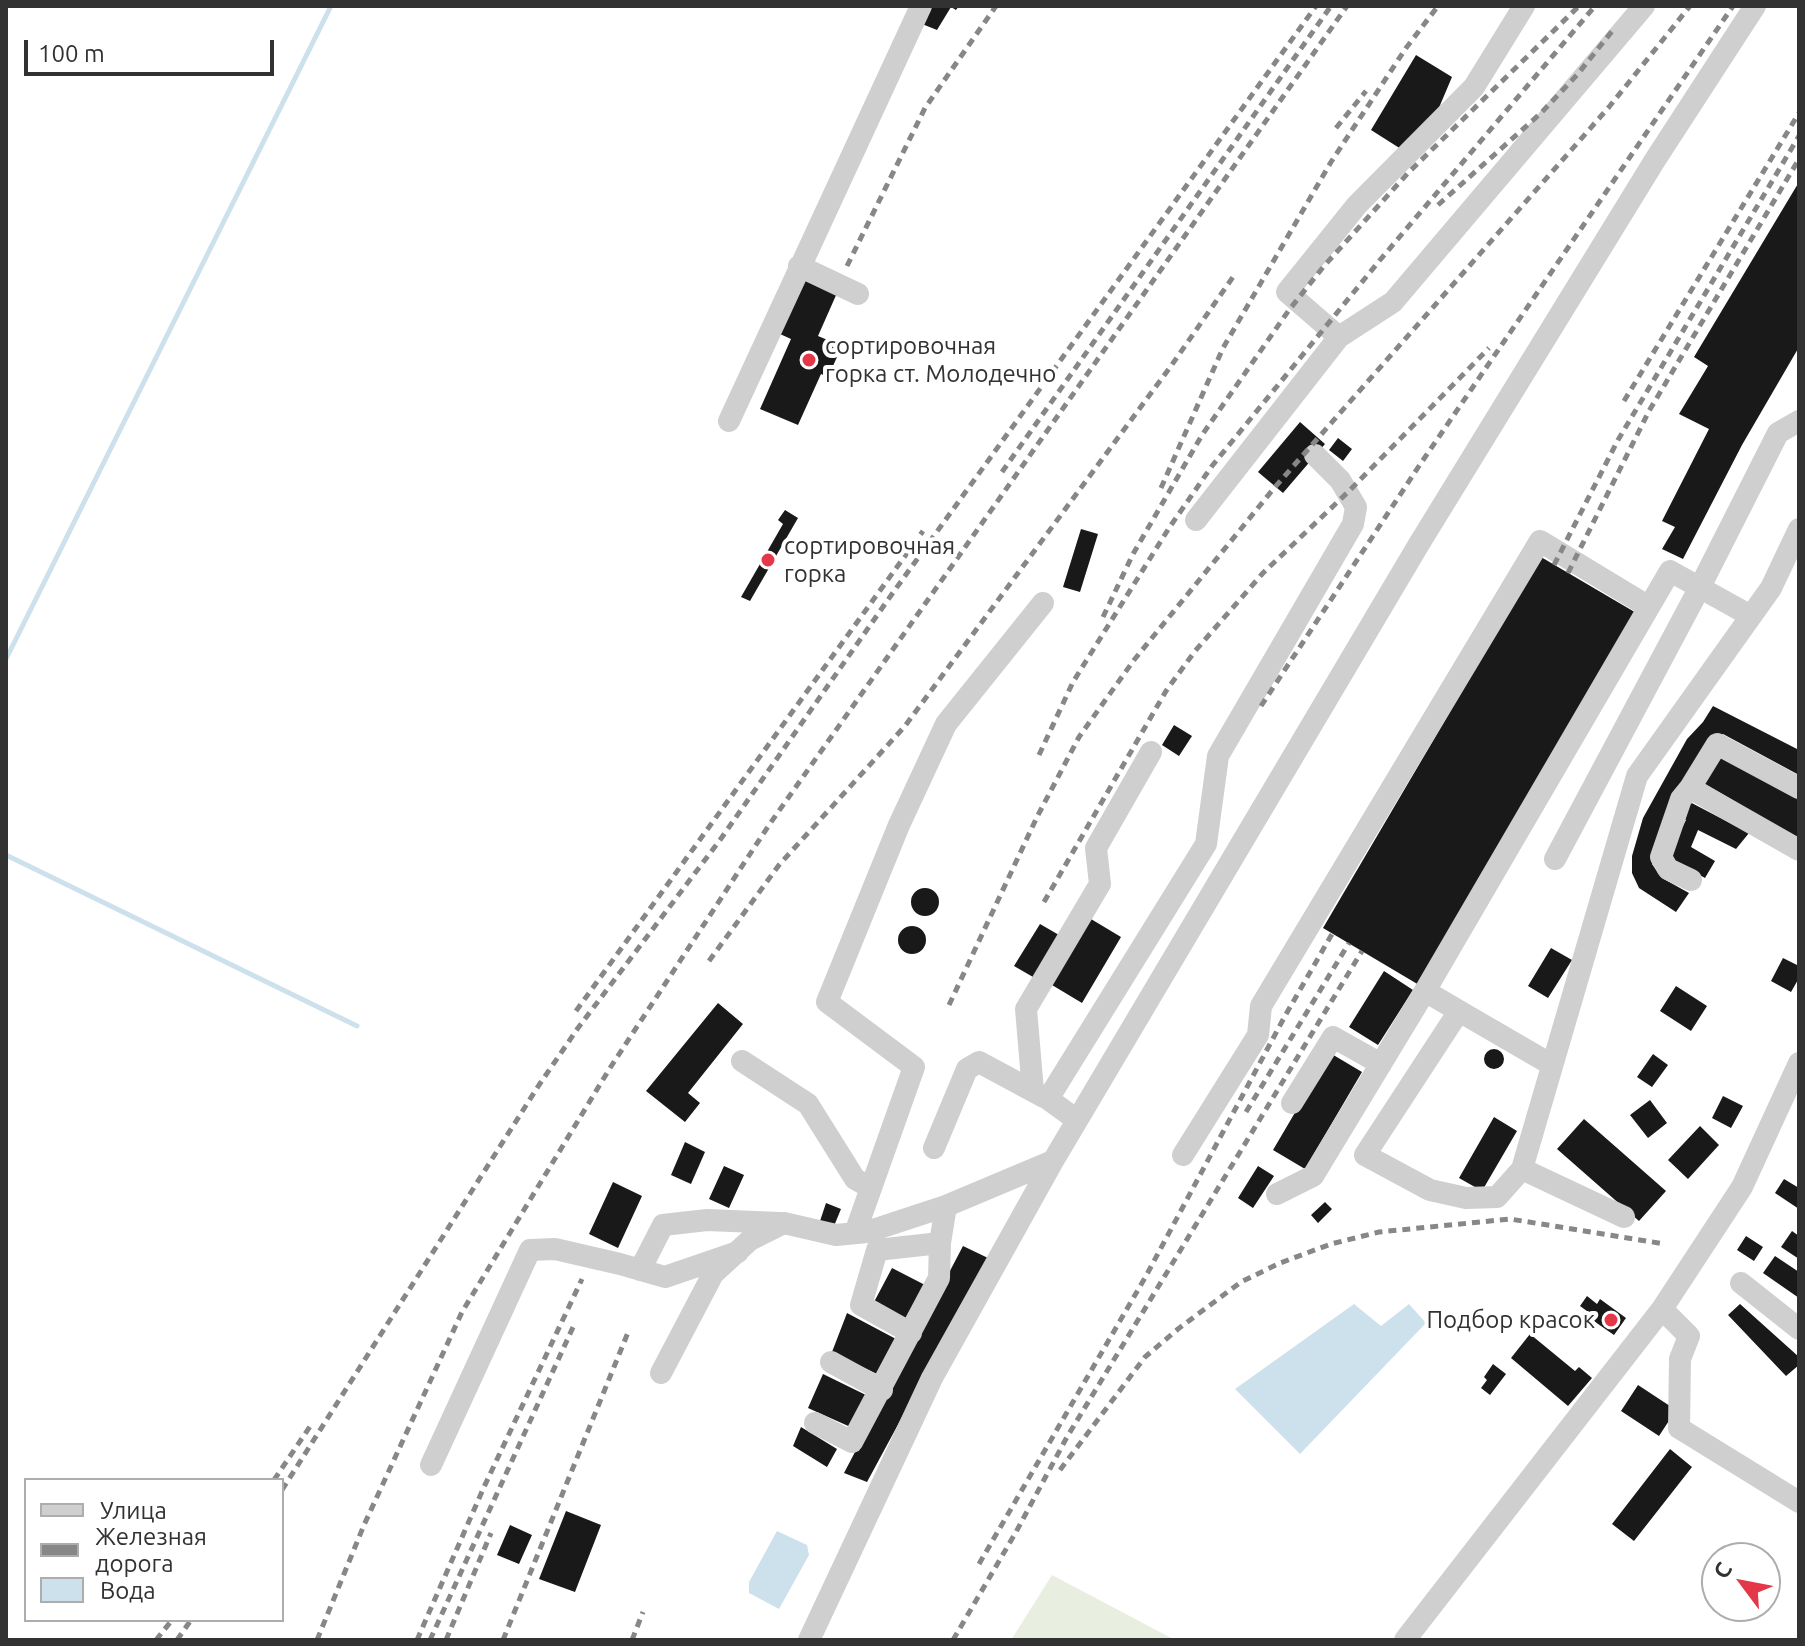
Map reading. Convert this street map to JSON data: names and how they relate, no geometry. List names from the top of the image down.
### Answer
{
  "places": ["сортировочная горка ст. Молодечно", "сортировочная горка", "Подбор красок"],
  "legend": ["Улица", "Железная дорога", "Вода"],
  "scale_bar": "100 m",
  "north": "top left"
}
